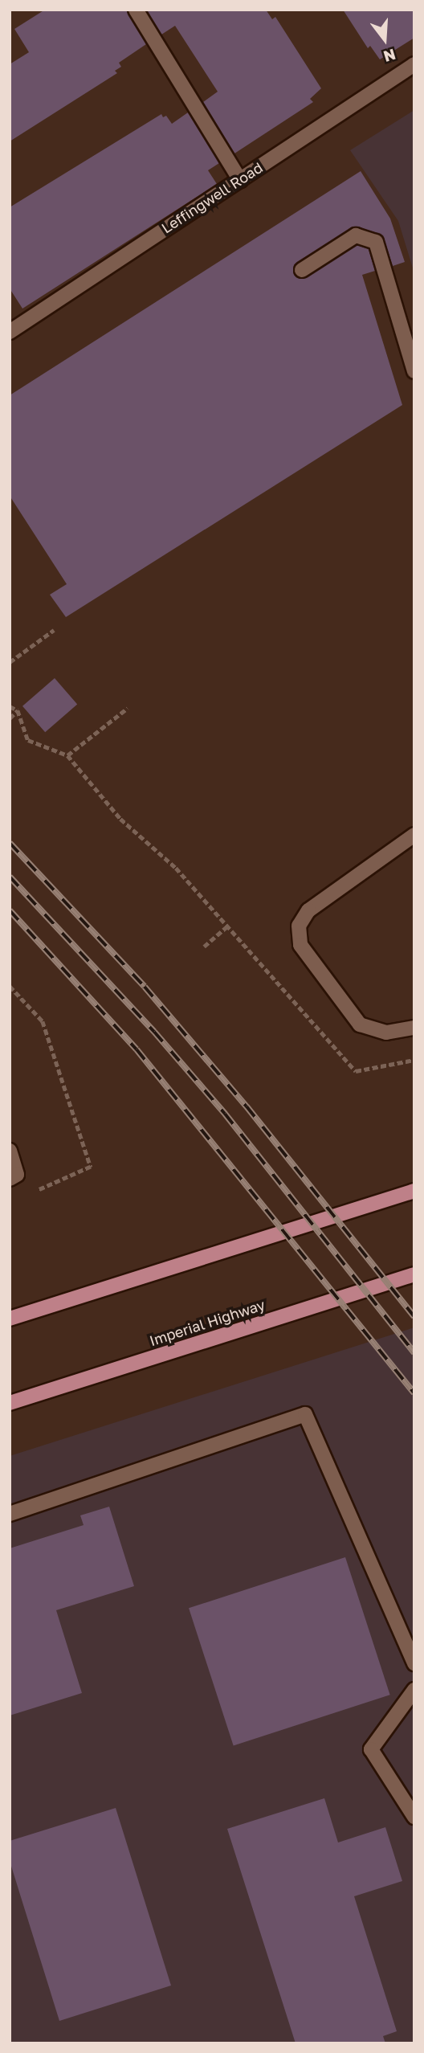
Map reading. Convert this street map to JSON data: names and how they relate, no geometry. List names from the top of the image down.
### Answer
{
  "streets": {
    "main road": ["Imperial Highway"],
    "street": ["Leffingwell Road"]
  },
  "north": "bottom"
}
